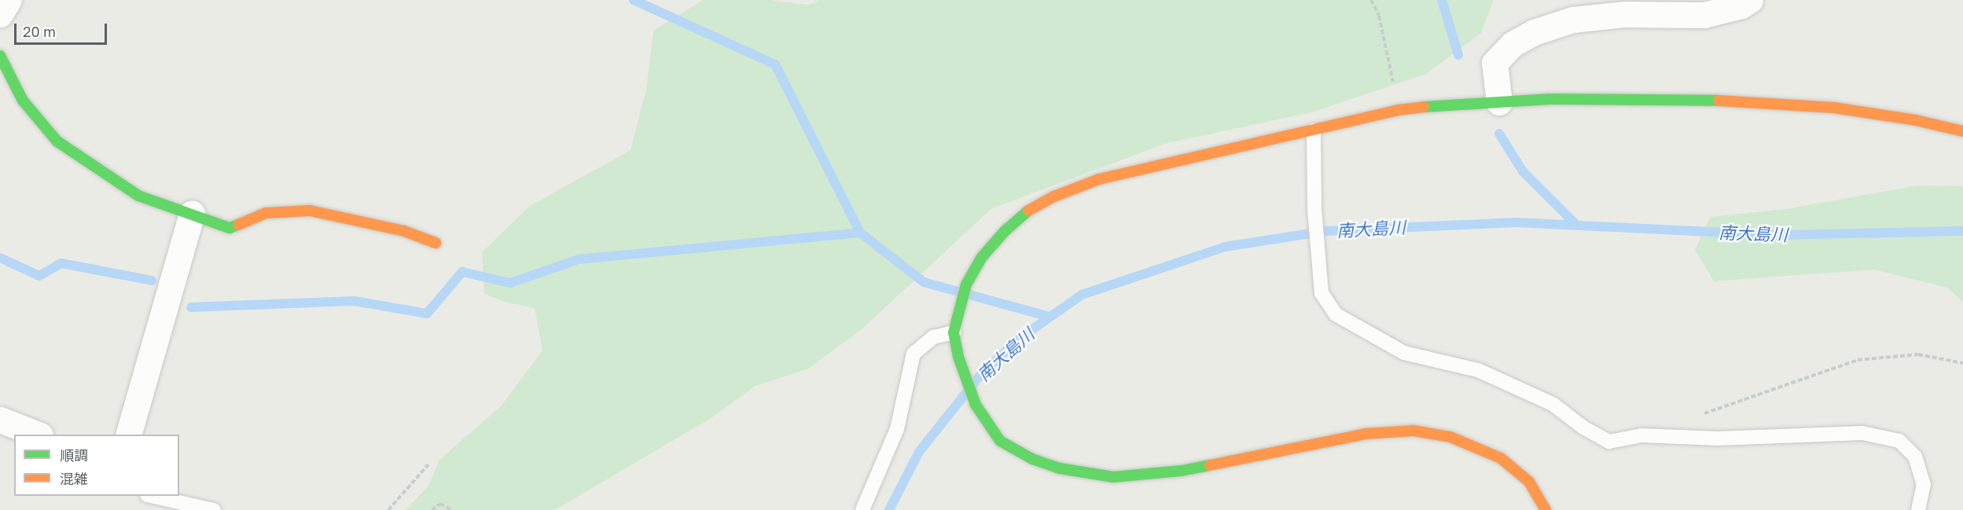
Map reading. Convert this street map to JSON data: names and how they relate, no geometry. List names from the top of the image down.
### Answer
{
  "water": ["南大島川"],
  "legend": ["順調", "混雑"],
  "scale_bar": "20 m"
}
